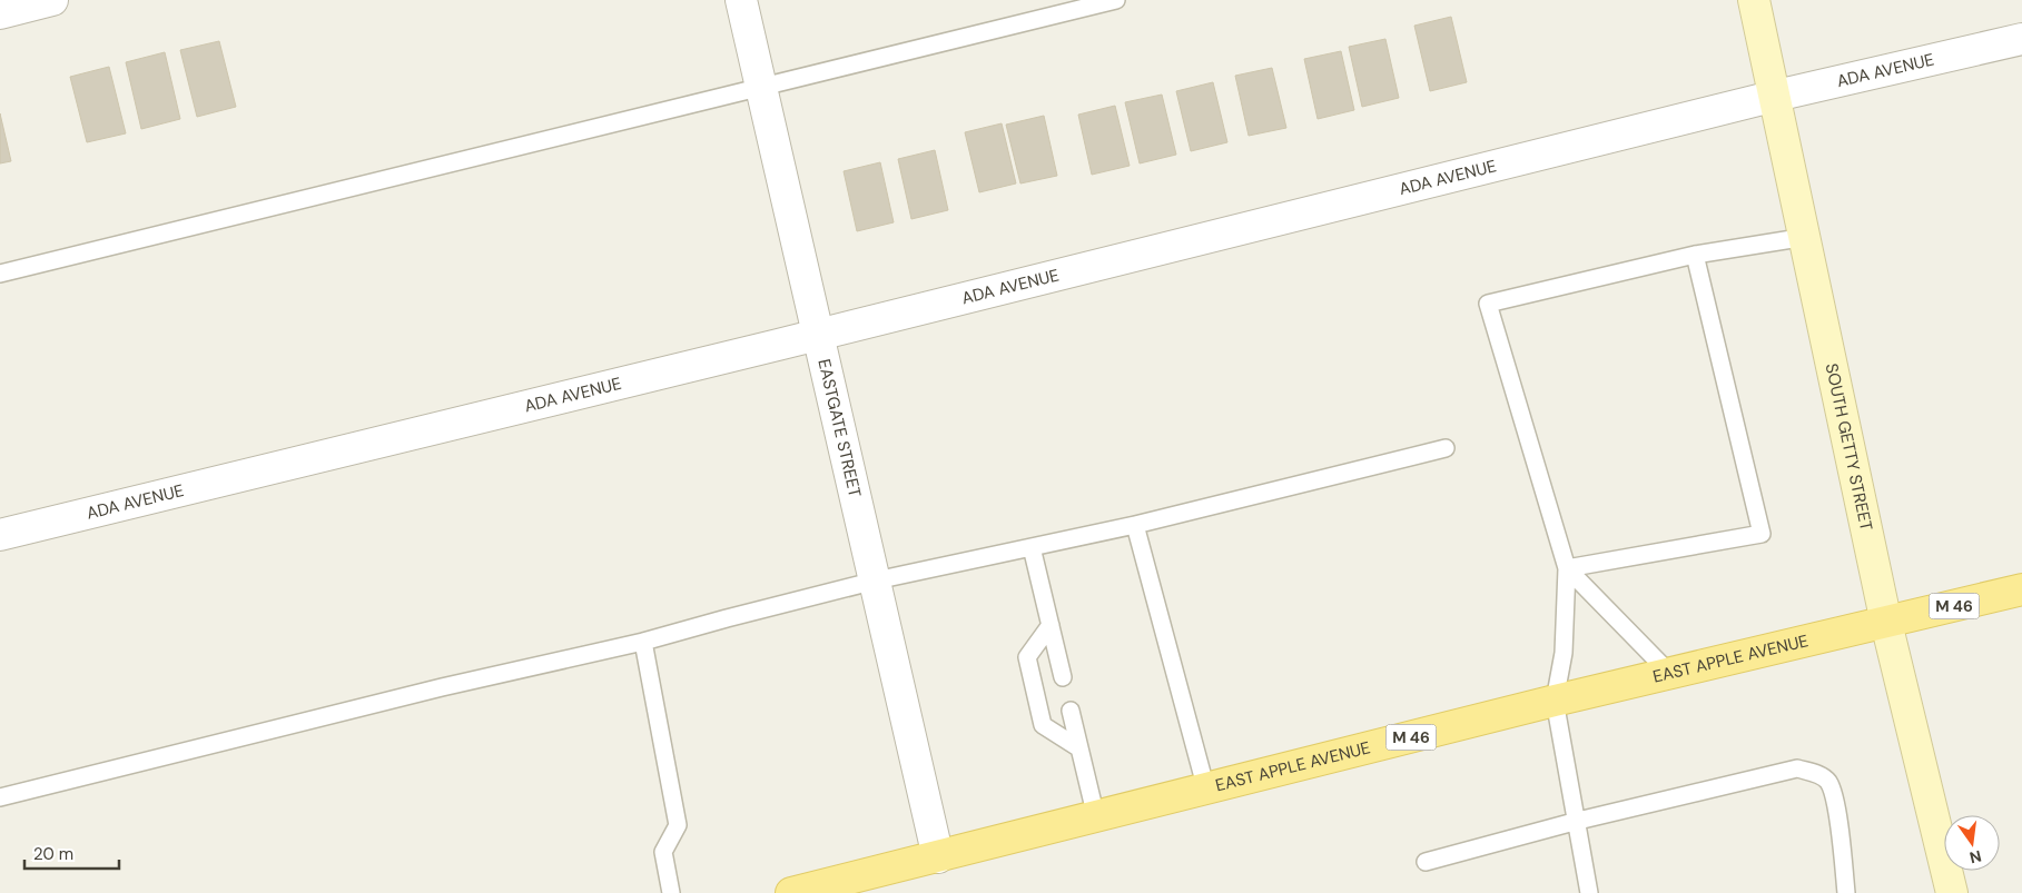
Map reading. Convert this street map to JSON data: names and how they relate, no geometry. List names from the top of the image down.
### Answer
{
  "streets": {
    "main road": ["SOUTH GETTY STREET", "M 46", "EAST APPLE AVENUE"],
    "street": ["ADA AVENUE", "EASTGATE STREET"]
  },
  "crossings": [
    ["ADA AVENUE", "EASTGATE STREET"],
    ["ADA AVENUE", "SOUTH GETTY STREET"],
    ["EASTGATE STREET", "EAST APPLE AVENUE"],
    ["SOUTH GETTY STREET", "EAST APPLE AVENUE"]
  ],
  "scale_bar": "20 m",
  "north": "bottom"
}
